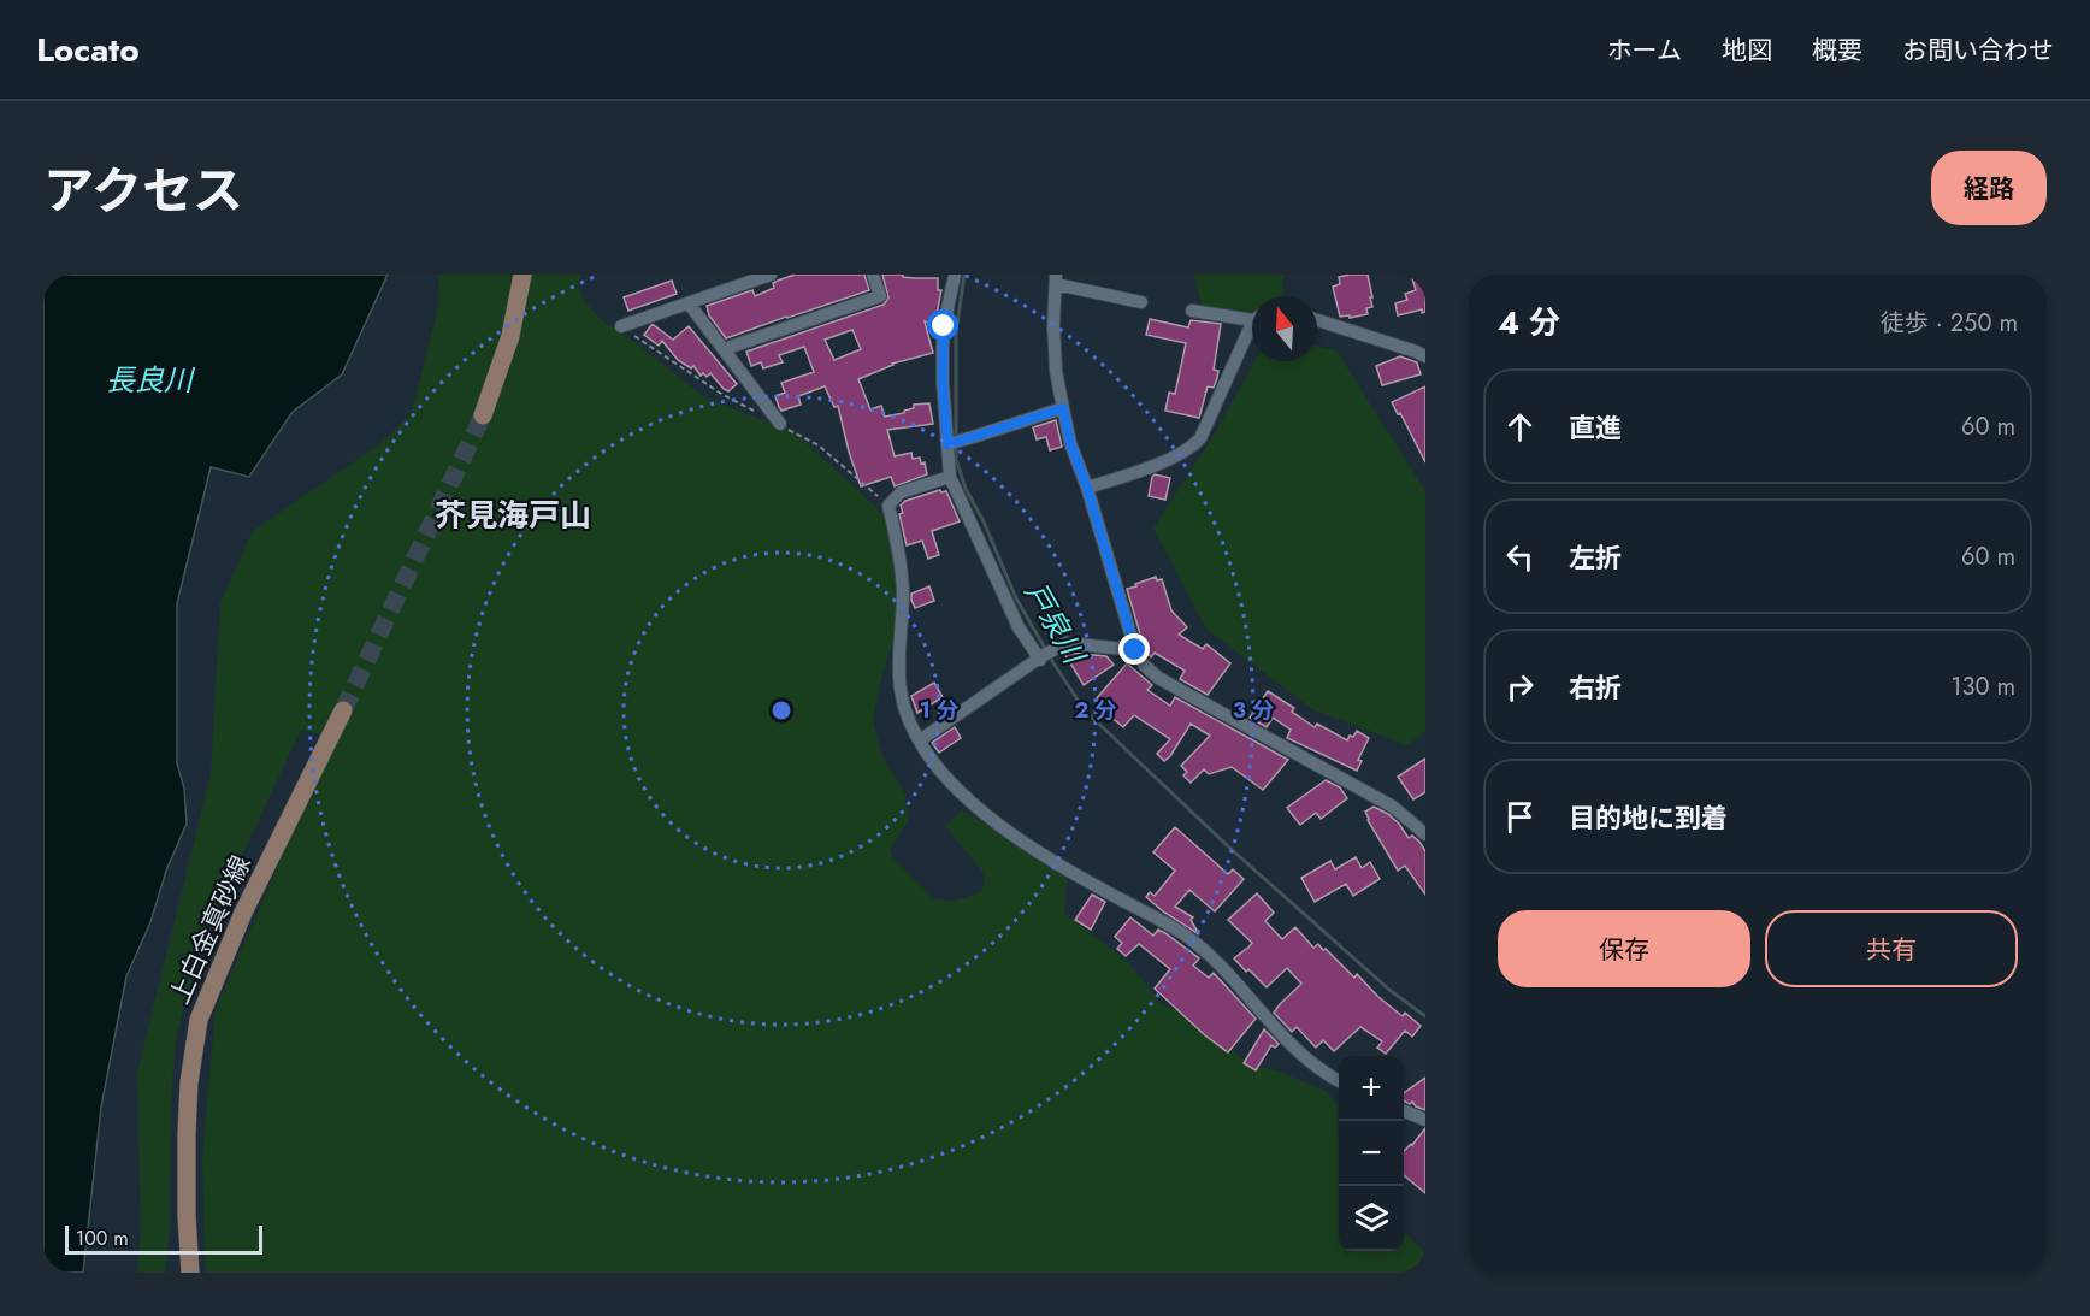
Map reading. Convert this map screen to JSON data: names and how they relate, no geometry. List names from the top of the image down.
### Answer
{
  "streets": {
    "main road": ["上白金真砂線"]
  },
  "districts": ["芥見海戸山"],
  "water": ["長良川", "戸泉川"],
  "scale_bar": "100 m",
  "north": "top",
  "page": {
    "header": "Locato",
    "nav": [
      "ホーム",
      "地図",
      "概要",
      "お問い合わせ"
    ],
    "title": "アクセス",
    "buttons": [
      "経路",
      ["保存", "共有"]
    ],
    "heading": ["4 分", "徒歩 · 250 m"],
    "list": [
      ["直進", "60 m"],
      ["左折", "60 m"],
      ["右折", "130 m"],
      "目的地に到着"
    ],
    "map_buttons": ["+", "−"],
    "scale": "100 m"
  },
  "rings": ["1 分", "2 分", "3 分"]
}
